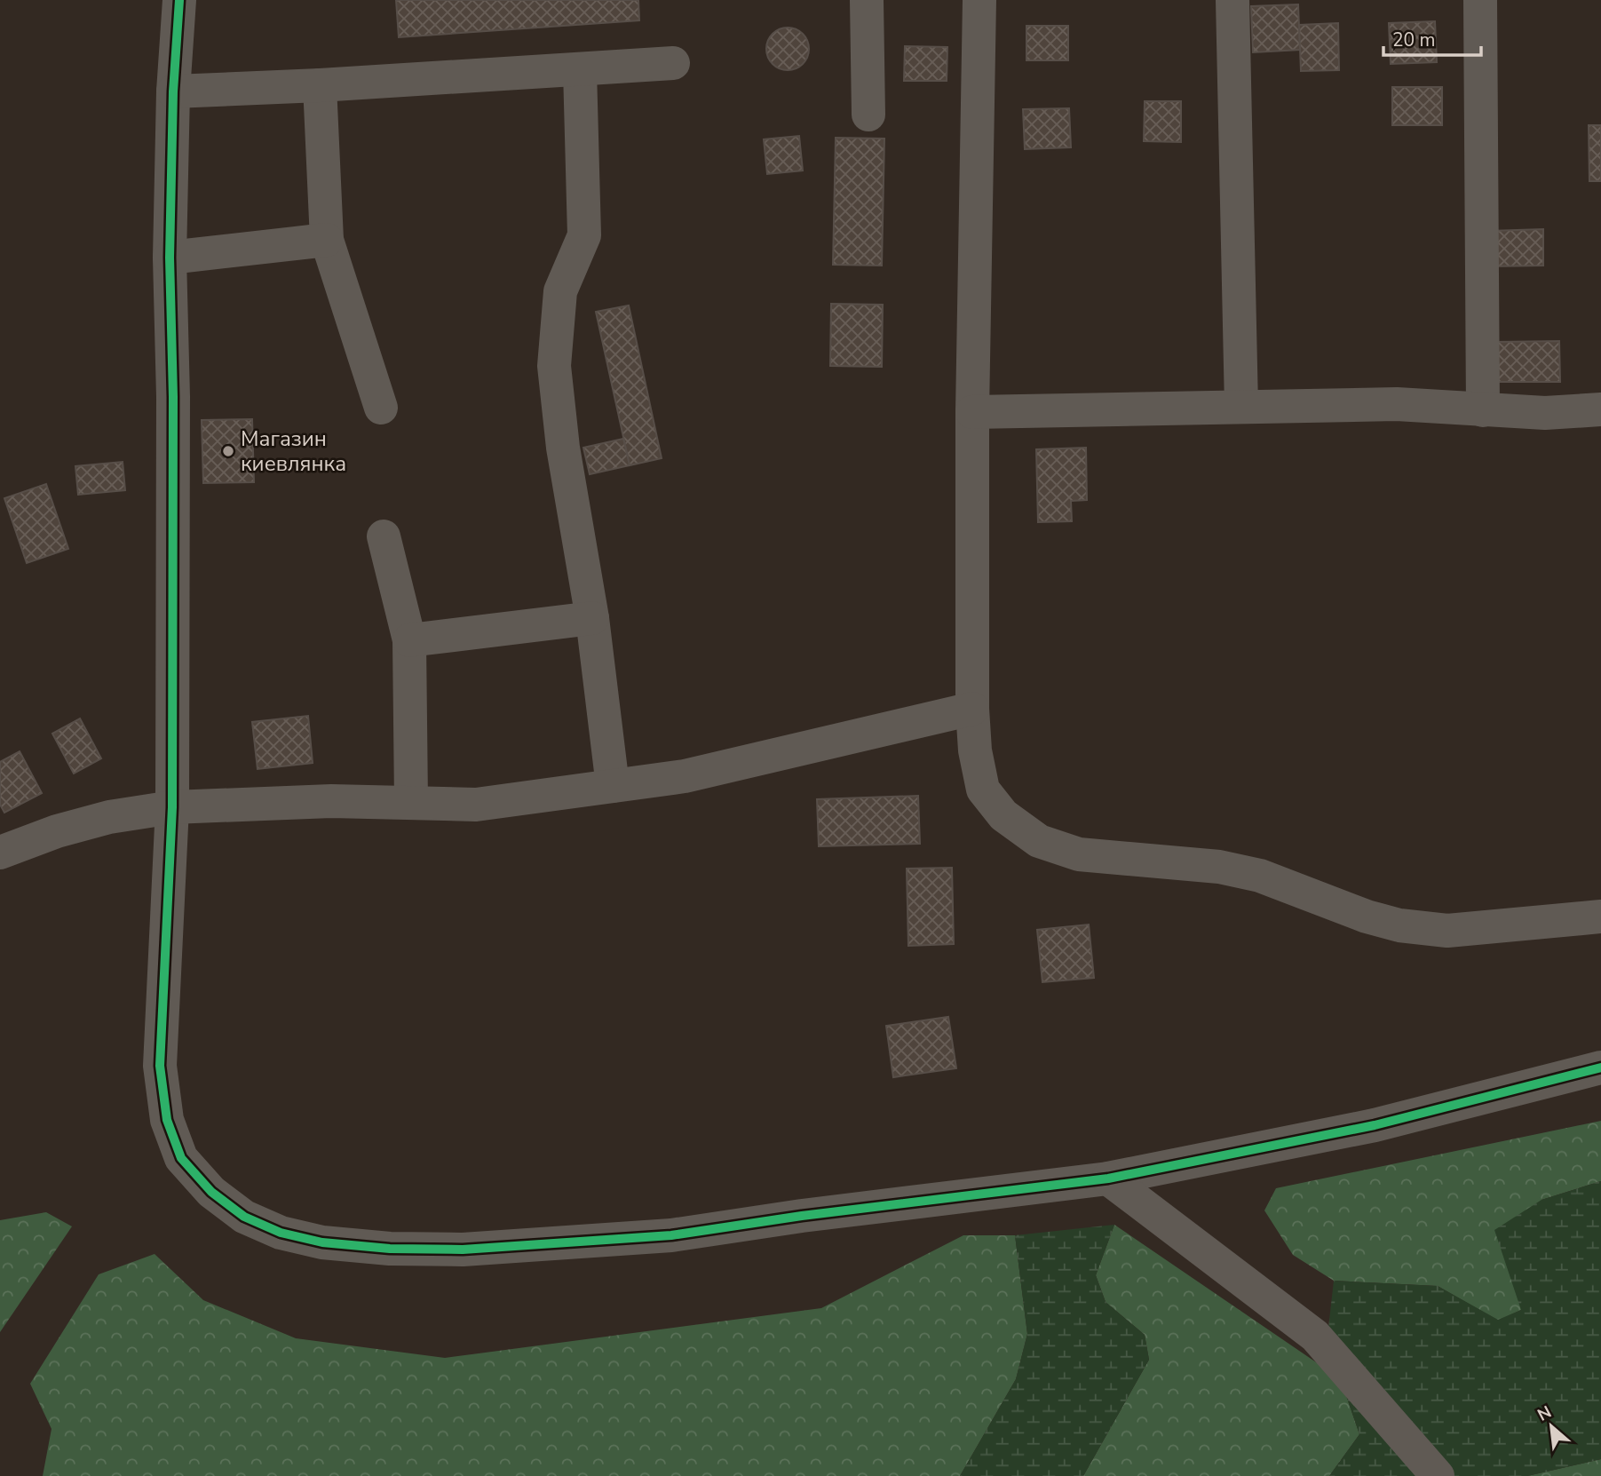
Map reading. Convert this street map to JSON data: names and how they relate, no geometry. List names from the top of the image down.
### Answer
{
  "places": ["Магазин киевлянка"],
  "scale_bar": "20 m",
  "north": "top left"
}
